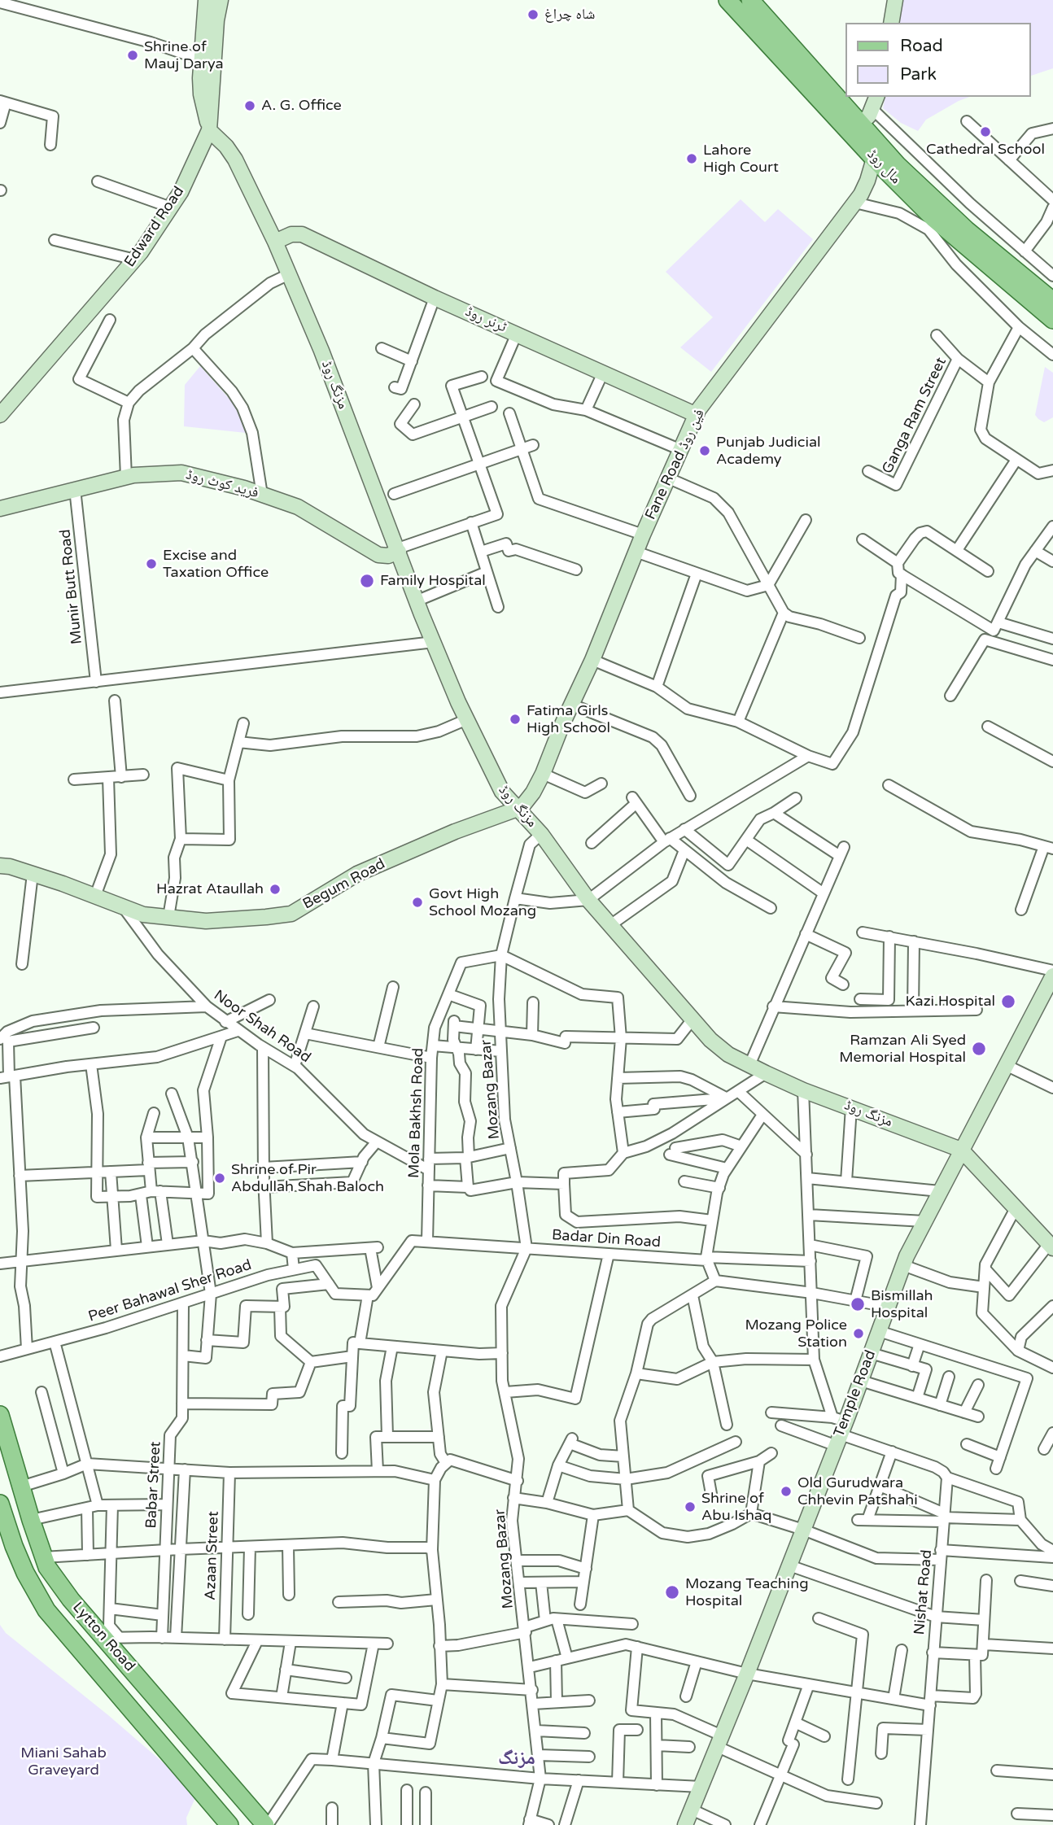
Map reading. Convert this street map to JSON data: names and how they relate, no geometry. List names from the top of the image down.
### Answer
{
  "streets": {
    "main road": [
      "مال روڈ",
      "Edward Road",
      "ٹرنر روڈ",
      "مزنگ روڈ",
      "Fane Road فین روڈ",
      "فرید کوٹ روڈ",
      "Begum Road",
      "Temple Road",
      "Lytton Road"
    ],
    "street": [
      "Ganga Ram Street",
      "Munir Butt Road",
      "Noor Shah Road",
      "Mozang Bazar",
      "Mola Bakhsh Road",
      "Badar Din Road",
      "Peer Bahawal Sher Road",
      "Babar Street",
      "Azaan Street",
      "Nishat Road"
    ]
  },
  "crossings": [
    ["مال روڈ", "Fane Road فین روڈ"],
    ["Edward Road", "مزنگ روڈ"],
    ["ٹرنر روڈ", "مزنگ روڈ"],
    ["ٹرنر روڈ", "Fane Road فین روڈ"],
    ["مزنگ روڈ", "Fane Road فین روڈ"],
    ["مزنگ روڈ", "فرید کوٹ روڈ"],
    ["مزنگ روڈ", "Begum Road"],
    ["مزنگ روڈ", "Mozang Bazar"],
    ["مزنگ روڈ", "Temple Road"],
    ["Fane Road فین روڈ", "Begum Road"],
    ["فرید کوٹ روڈ", "Munir Butt Road"],
    ["Begum Road", "Noor Shah Road"],
    ["Noor Shah Road", "Mola Bakhsh Road"],
    ["Mozang Bazar", "Mola Bakhsh Road"],
    ["Mozang Bazar", "Badar Din Road"],
    ["Mola Bakhsh Road", "Badar Din Road"],
    ["Badar Din Road", "Peer Bahawal Sher Road"],
    ["Peer Bahawal Sher Road", "Babar Street"]
  ],
  "districts": ["مزنگ"],
  "parks": ["Miani Sahab Graveyard"],
  "places": [
    "شاہ چراغ",
    "Shrine of Mauj Darya",
    "A. G. Office",
    "Cathedral School",
    "Lahore High Court",
    "Punjab Judicial Academy",
    "Excise and Taxation Office",
    "Family Hospital",
    "Fatima Girls High School",
    "Hazrat Ataullah",
    "Govt High School Mozang",
    "Kazi Hospital",
    "Ramzan Ali Syed Memorial Hospital",
    "Shrine of Pir Abdullah Shah Baloch",
    "Bismillah Hospital",
    "Mozang Police Station",
    "Old Gurudwara Chhevin Patshahi",
    "Shrine of Abu Ishaq",
    "Mozang Teaching Hospital"
  ],
  "legend": ["Road", "Park"]
}
